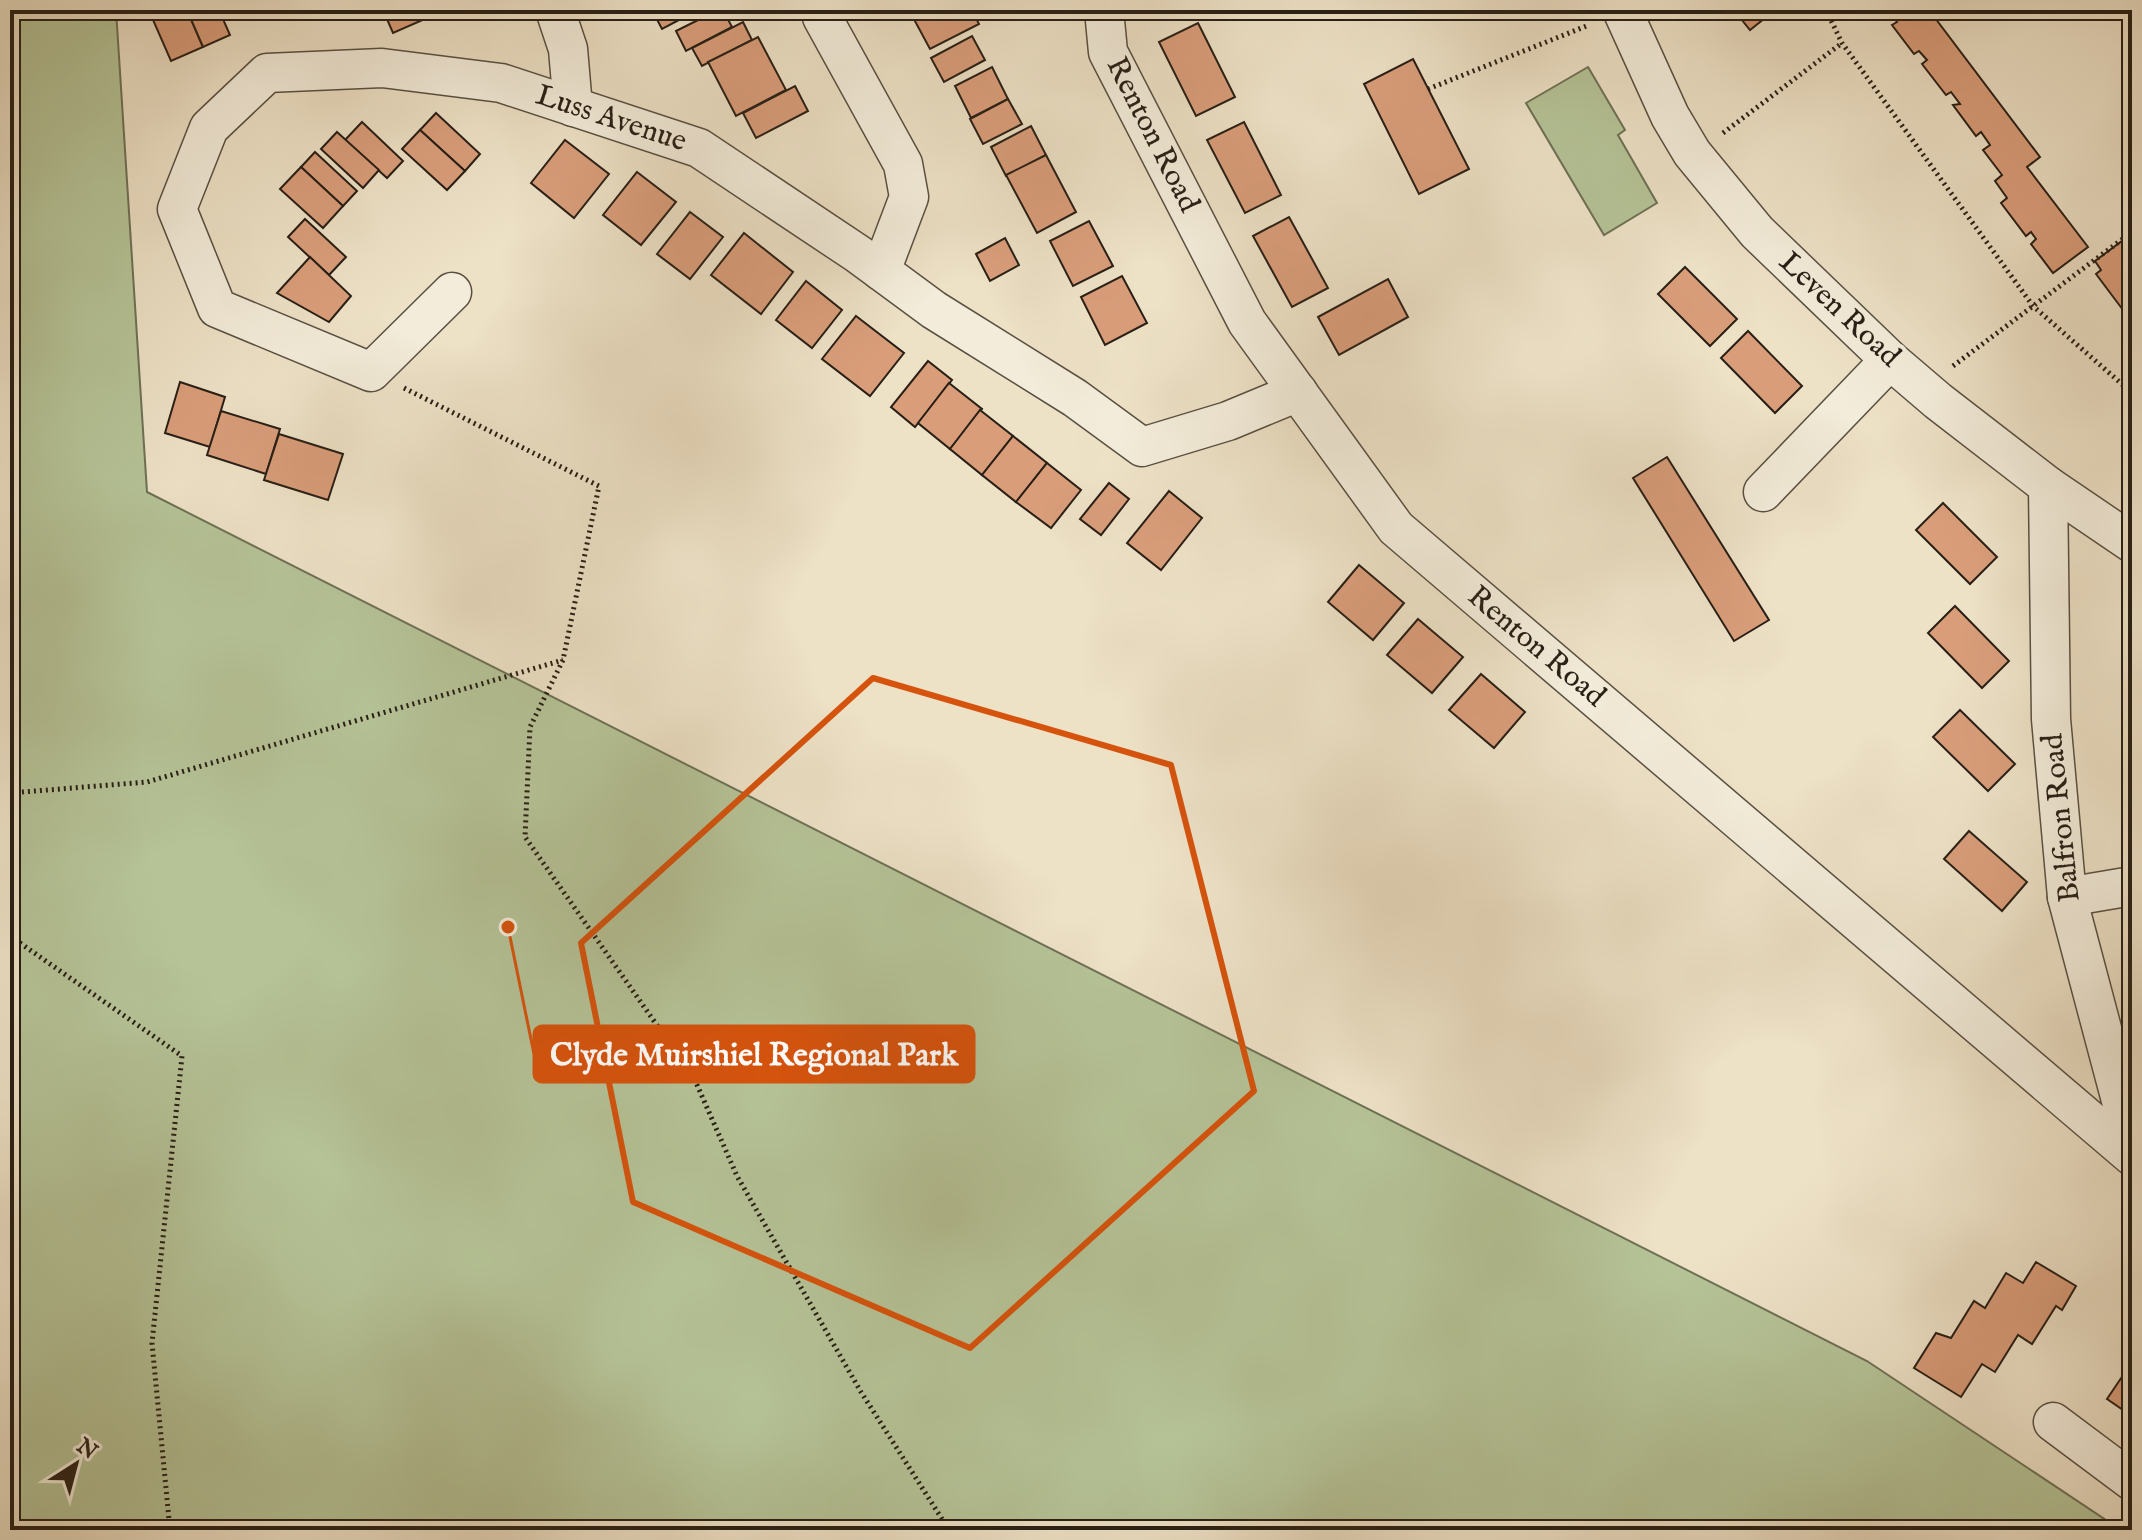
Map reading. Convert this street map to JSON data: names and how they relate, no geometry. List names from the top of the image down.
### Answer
{
  "streets": {
    "street": [
      "Luss Avenue",
      "Renton Road",
      "Leven Road",
      "Balfron Road"
    ]
  },
  "crossings": [
    ["Luss Avenue", "Renton Road"],
    ["Leven Road", "Balfron Road"]
  ],
  "places": ["Clyde Muirshiel Regional Park"],
  "north": "top right"
}
